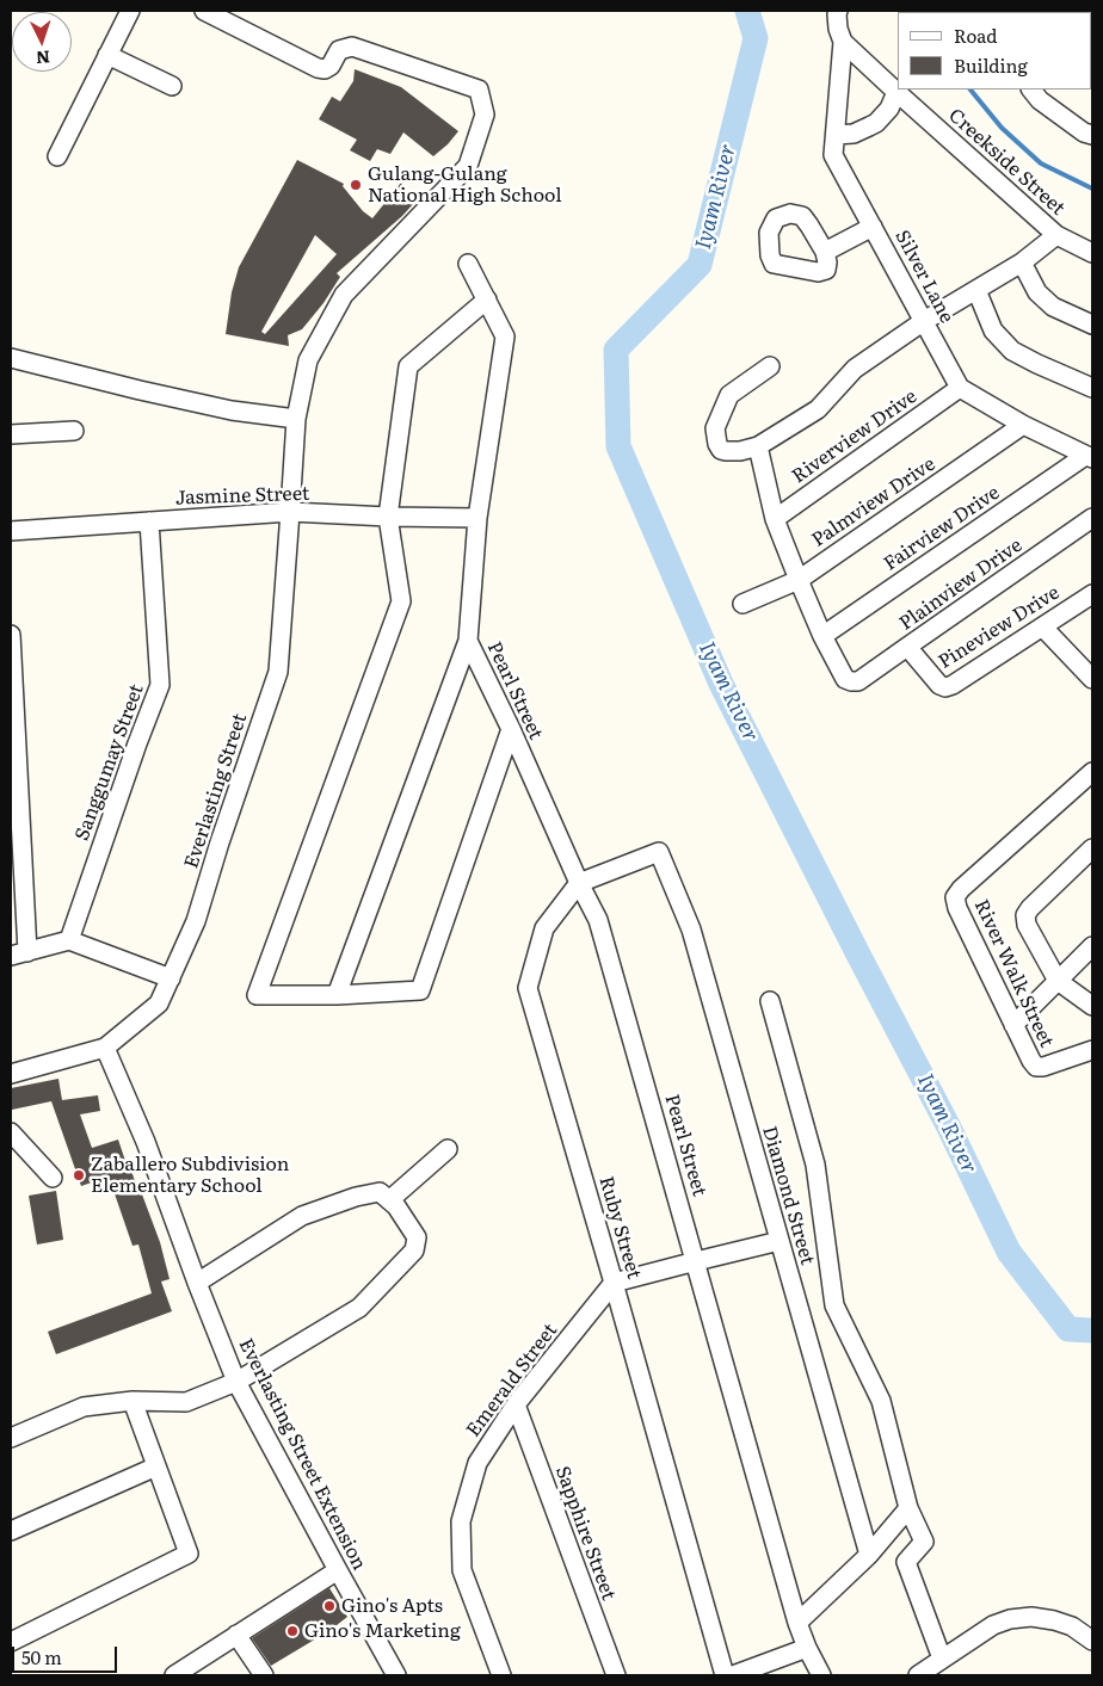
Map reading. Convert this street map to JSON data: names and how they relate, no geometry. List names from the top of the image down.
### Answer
{
  "streets": {
    "street": [
      "Creekside Street",
      "Silver Lane",
      "Riverview Drive",
      "Jasmine Street",
      "Palmview Drive",
      "Fairview Drive",
      "Plainview Drive",
      "Pineview Drive",
      "Pearl Street",
      "Sanggumay Street",
      "Everlasting Street",
      "River Walk Street",
      "Diamond Street",
      "Ruby Street",
      "Emerald Street",
      "Everlasting Street Extension",
      "Sapphire Street"
    ]
  },
  "crossings": [
    ["Creekside Street", "Silver Lane"],
    ["Silver Lane", "Riverview Drive"],
    ["Jasmine Street", "Sanggumay Street"],
    ["Jasmine Street", "Everlasting Street"],
    ["Fairview Drive", "Plainview Drive"],
    ["Plainview Drive", "Pineview Drive"],
    ["Pearl Street", "Diamond Street"],
    ["Pearl Street", "Ruby Street"],
    ["Everlasting Street", "Everlasting Street Extension"],
    ["Diamond Street", "Ruby Street"],
    ["Ruby Street", "Emerald Street"],
    ["Emerald Street", "Sapphire Street"]
  ],
  "water": ["Iyam River"],
  "places": [
    "Gulang-Gulang National High School",
    "Zaballero Subdivision Elementary School",
    "Gino's Apts",
    "Gino's Marketing"
  ],
  "legend": ["Road", "Building"],
  "scale_bar": "50 m",
  "north": "bottom"
}
